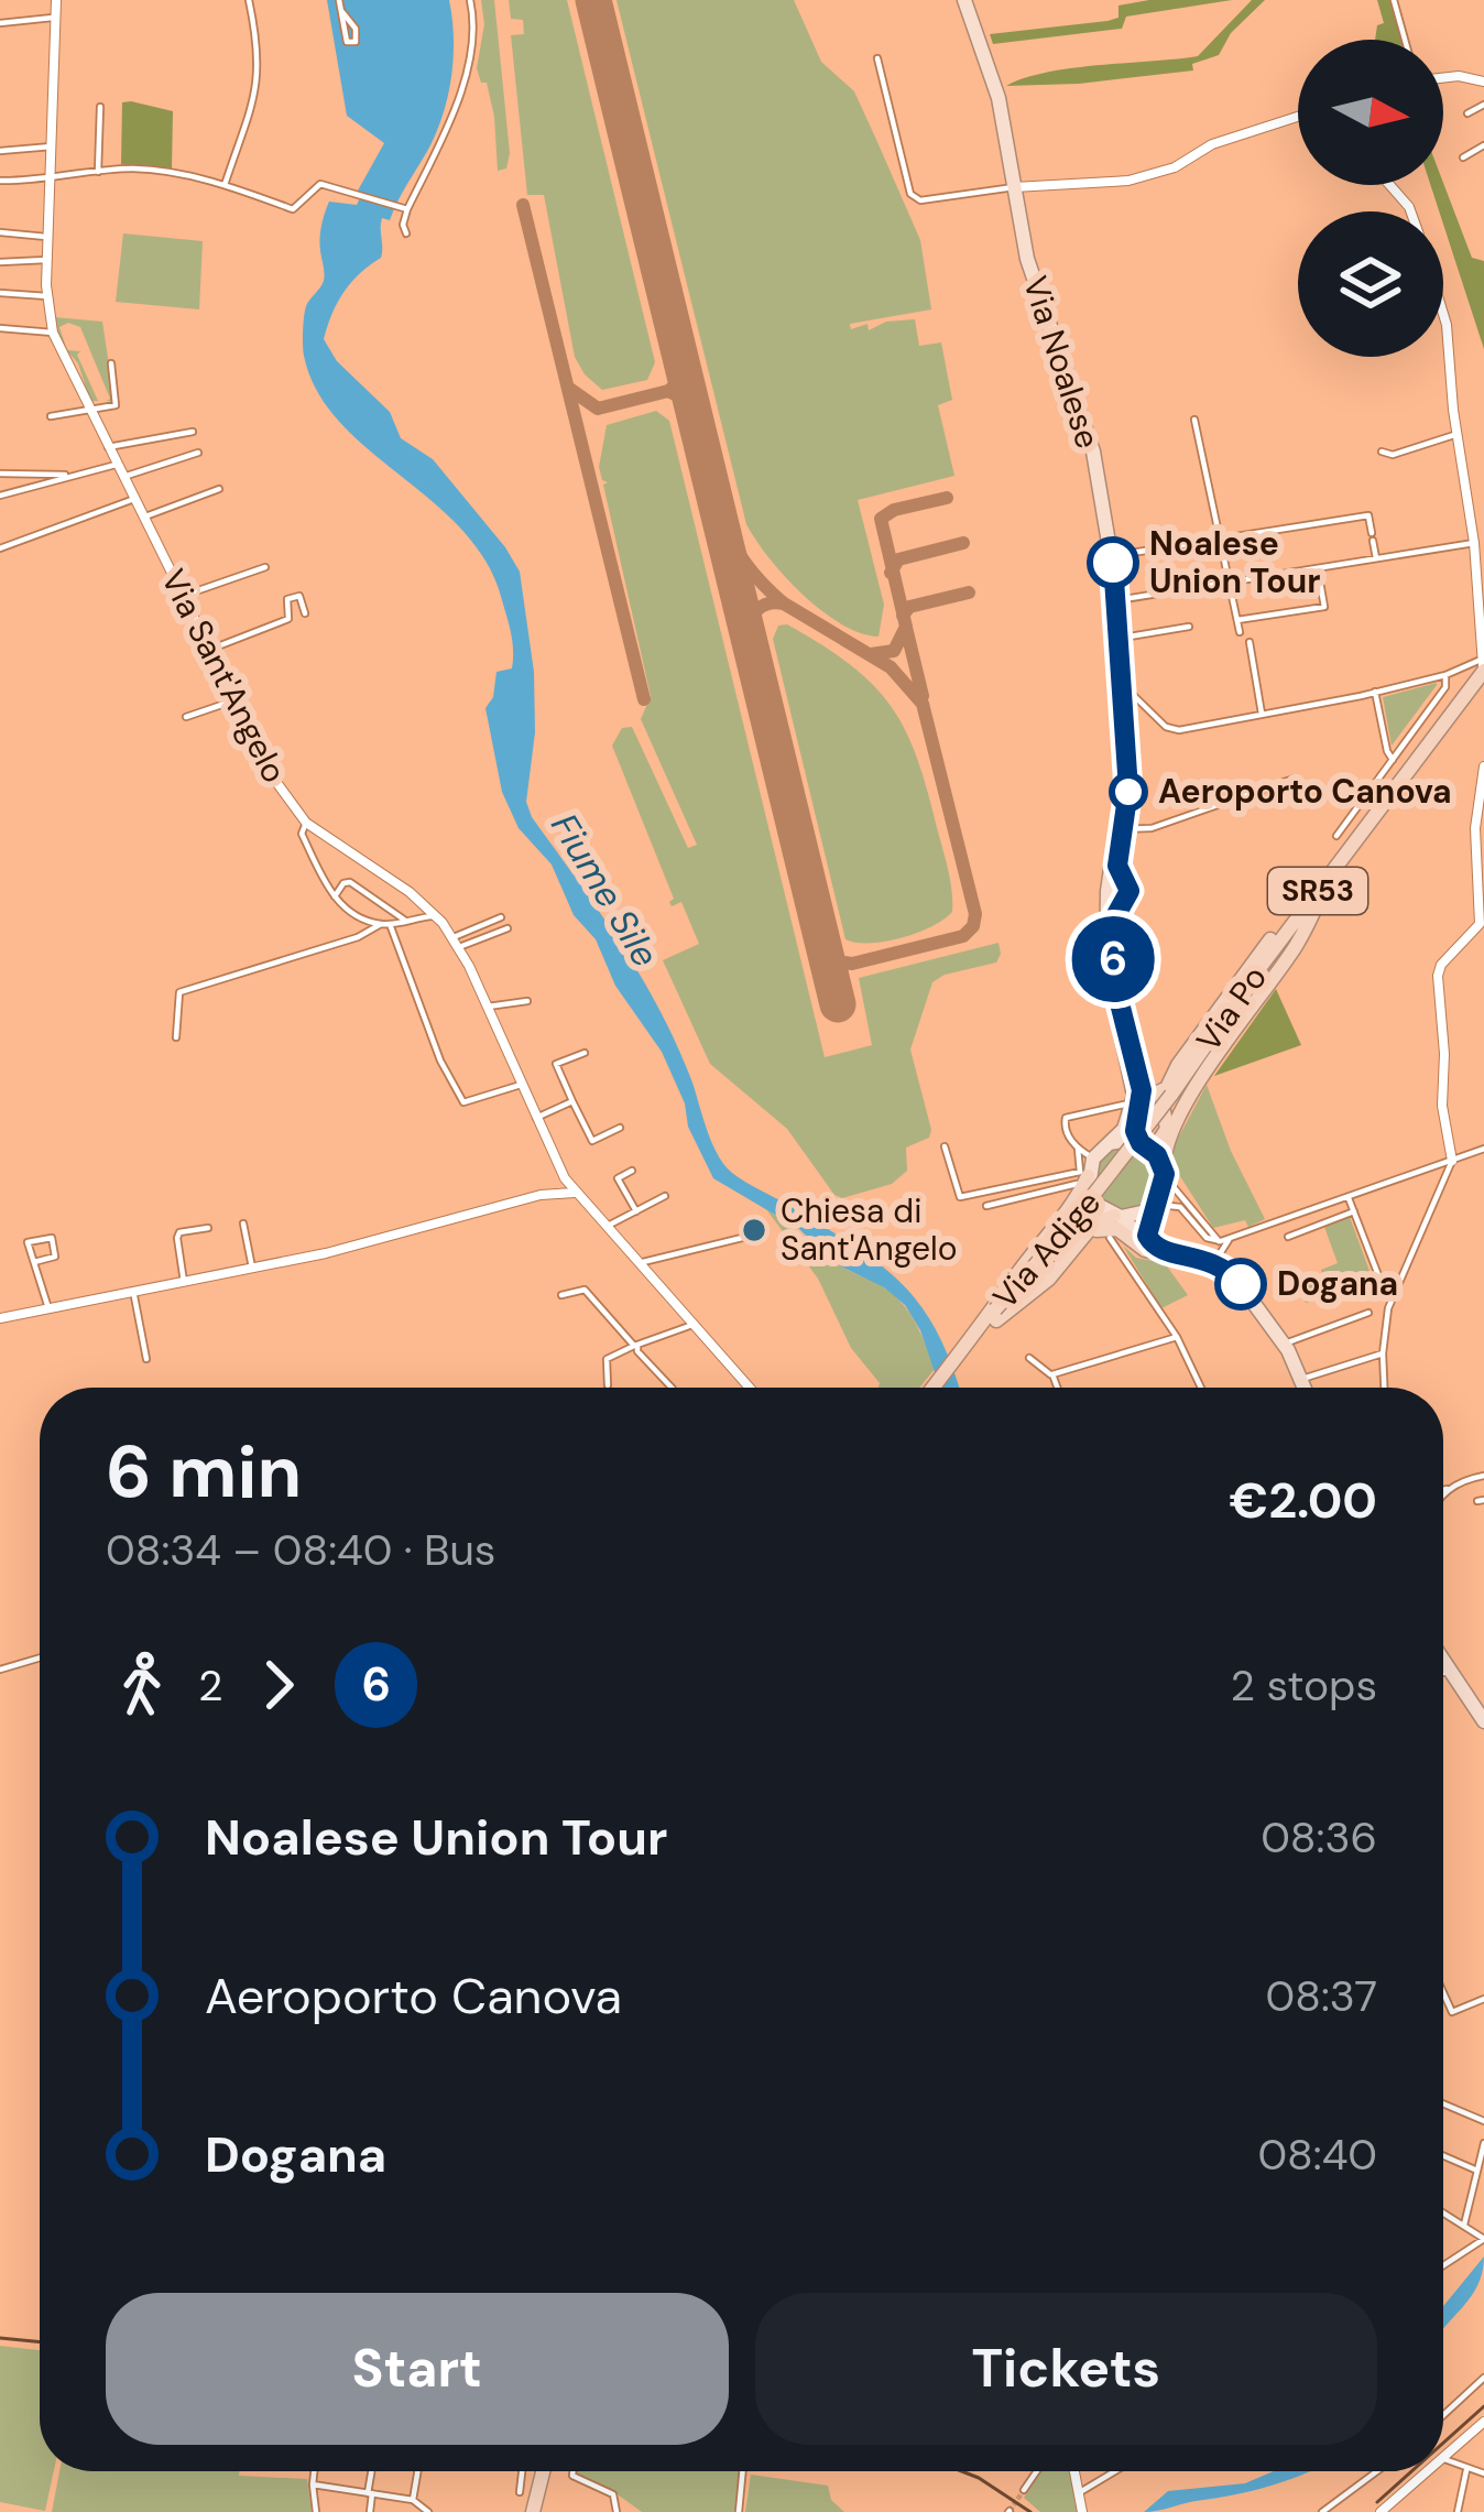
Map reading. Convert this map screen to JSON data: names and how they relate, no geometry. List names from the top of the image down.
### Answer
{
  "streets": {
    "highway": ["SR53", "Via Po", "Via Adige"],
    "main road": ["Via Noalese"],
    "street": ["Via Sant'Angelo"]
  },
  "crossings": [
    ["Via Po", "Via Adige"]
  ],
  "water": ["Fiume Sile"],
  "places": [
    "Noalese Union Tour",
    "Aeroporto Canova",
    "Chiesa di Sant'Angelo",
    "Dogana"
  ],
  "lines": ["bus line 6"],
  "north": "right",
  "page": {
    "on_map": "6",
    "heading": ["6 min", "08:34 – 08:40 · Bus", "€2.00"],
    "legs": ["2", "6", "2 stops"],
    "list": [
      {
        "name": "Noalese Union Tour",
        "value": "08:36"
      },
      {
        "name": "Aeroporto Canova",
        "value": "08:37"
      },
      {
        "name": "Dogana",
        "value": "08:40"
      }
    ],
    "buttons": ["Start", "Tickets"]
  }
}
